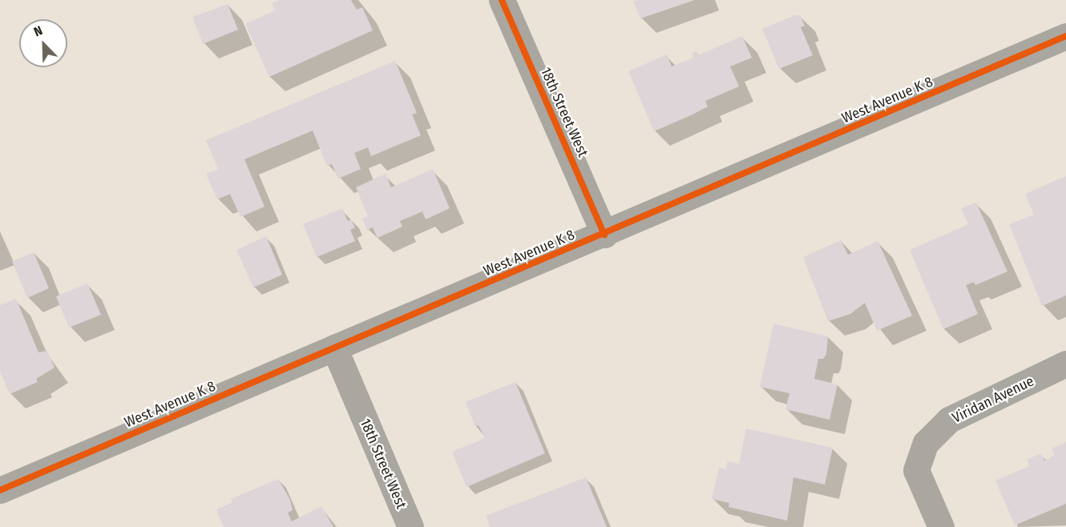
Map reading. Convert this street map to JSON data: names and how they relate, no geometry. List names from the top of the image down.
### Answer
{
  "streets": {
    "street": ["West Avenue K 8", "18th Street West", "Viridan Avenue"]
  },
  "crossings": [
    ["West Avenue K 8", "18th Street West"]
  ],
  "north": "top left"
}
